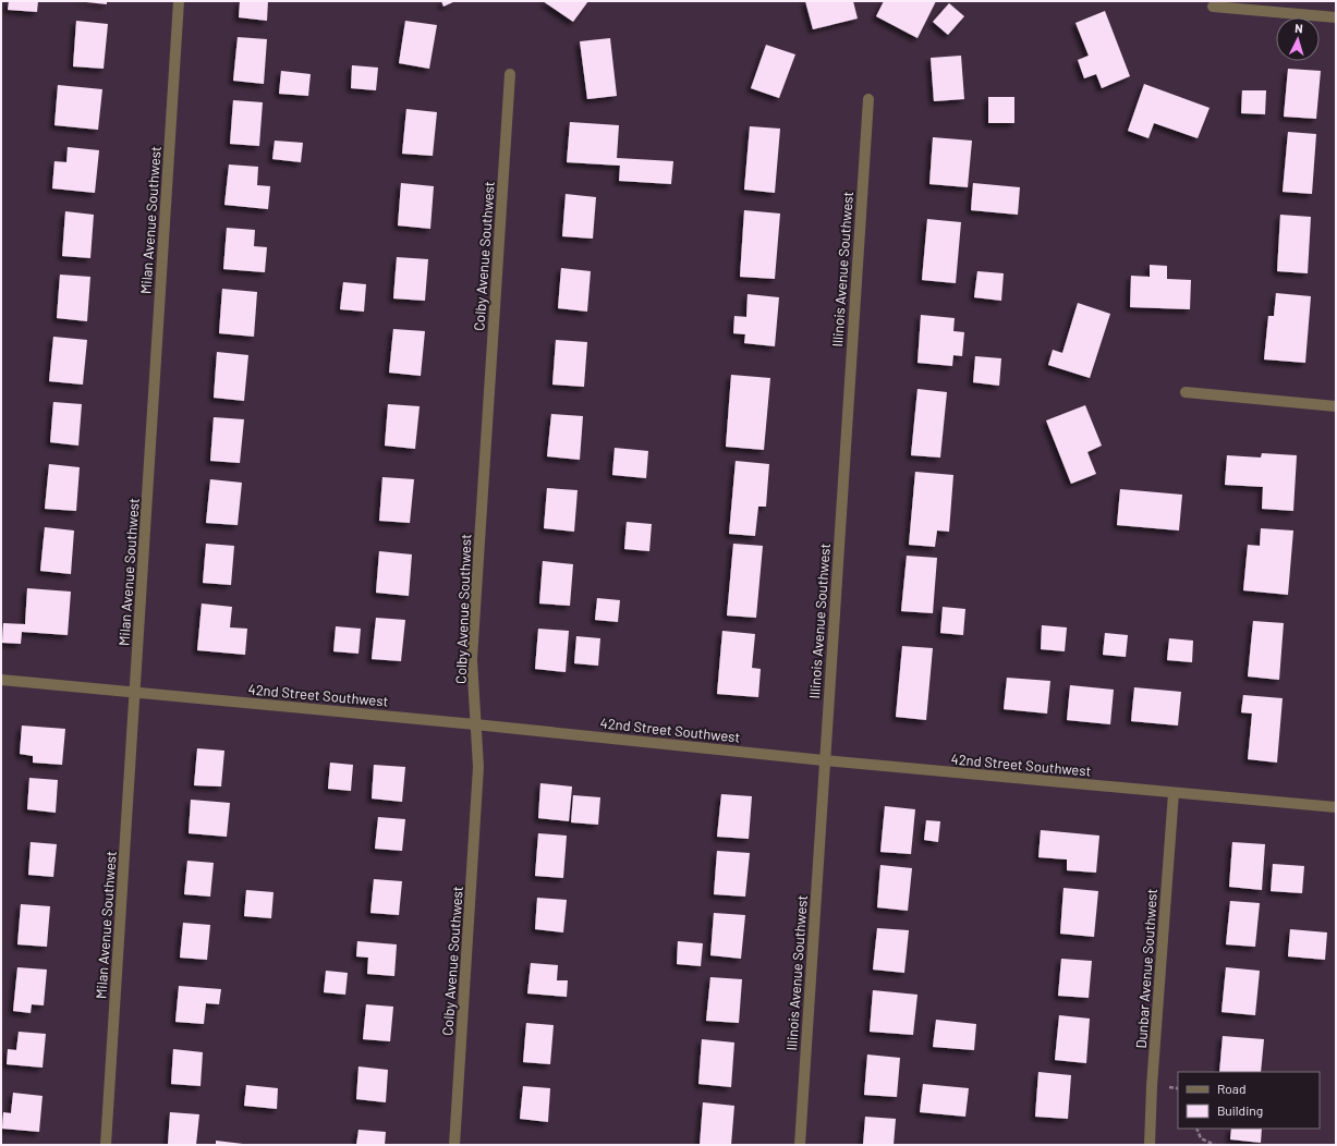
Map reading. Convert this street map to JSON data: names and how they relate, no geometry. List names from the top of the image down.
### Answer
{
  "streets": {
    "street": [
      "Milan Avenue Southwest",
      "Colby Avenue Southwest",
      "Illinois Avenue Southwest",
      "42nd Street Southwest",
      "Dunbar Avenue Southwest"
    ]
  },
  "crossings": [
    ["Milan Avenue Southwest", "42nd Street Southwest"],
    ["Colby Avenue Southwest", "42nd Street Southwest"],
    ["Illinois Avenue Southwest", "42nd Street Southwest"],
    ["42nd Street Southwest", "Dunbar Avenue Southwest"]
  ],
  "legend": ["Road", "Building"],
  "north": "top"
}
